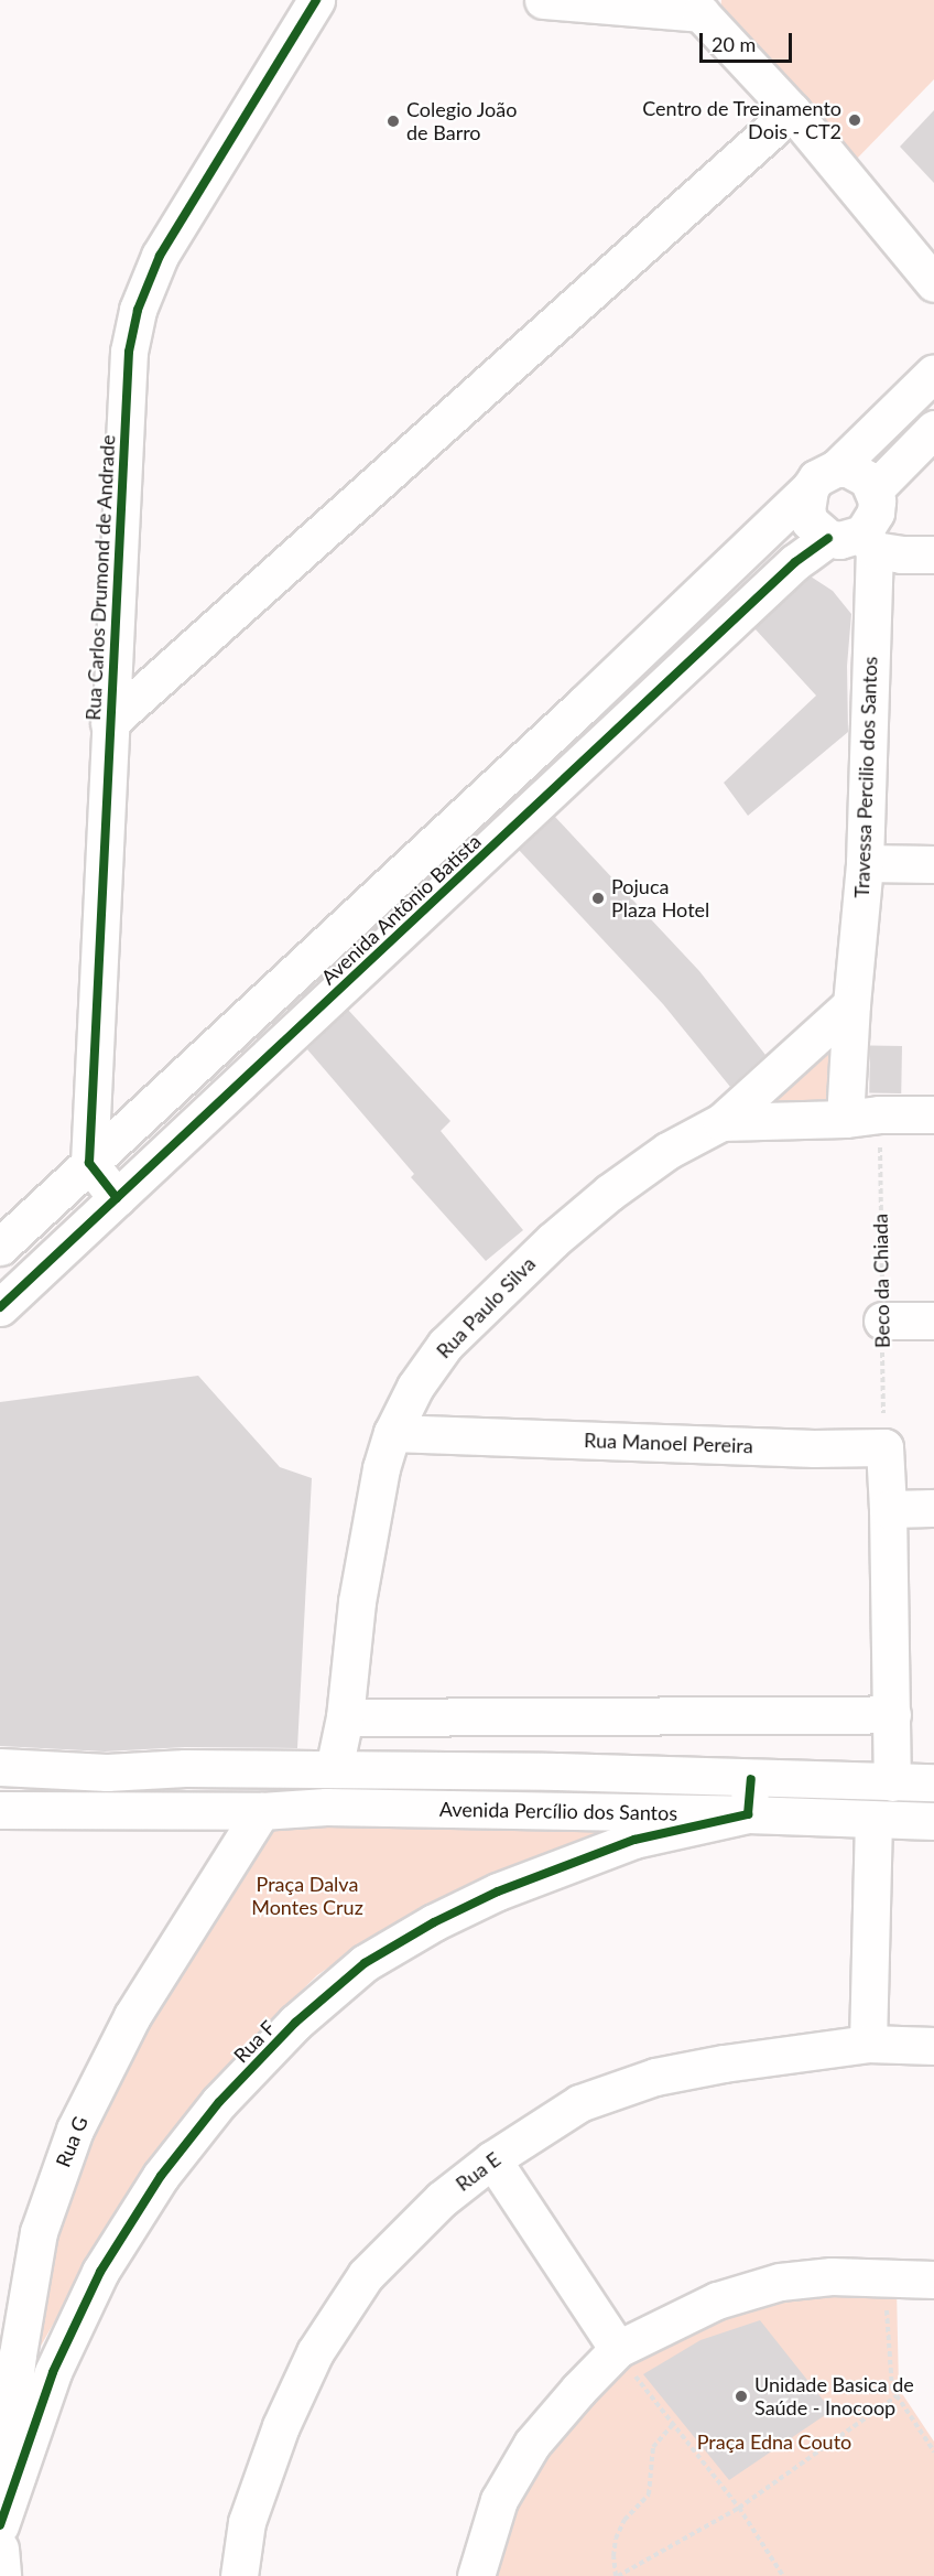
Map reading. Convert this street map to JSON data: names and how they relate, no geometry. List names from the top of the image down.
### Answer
{
  "streets": {
    "street": [
      "Rua Carlos Drumond de Andrade",
      "Travessa Percilio dos Santos",
      "Avenida Antônio Batista",
      "Rua Paulo Silva",
      "Rua Manoel Pereira",
      "Avenida Percílio dos Santos",
      "Rua F",
      "Rua G",
      "Rua E"
    ],
    "path": ["Beco da Chiada"]
  },
  "crossings": [
    ["Rua Carlos Drumond de Andrade", "Avenida Antônio Batista"],
    ["Travessa Percilio dos Santos", "Avenida Antônio Batista"],
    ["Travessa Percilio dos Santos", "Rua Paulo Silva"],
    ["Beco da Chiada", "Rua Paulo Silva"],
    ["Beco da Chiada", "Rua Manoel Pereira"],
    ["Rua Paulo Silva", "Rua Manoel Pereira"],
    ["Rua Paulo Silva", "Avenida Percílio dos Santos"],
    ["Avenida Percílio dos Santos", "Rua F"],
    ["Avenida Percílio dos Santos", "Rua G"]
  ],
  "parks": ["Praça Dalva Montes Cruz", "Praça Edna Couto"],
  "places": [
    "Centro de Treinamento Dois - CT2",
    "Colegio João de Barro",
    "Pojuca Plaza Hotel",
    "Unidade Basica de Saúde - Inocoop"
  ],
  "scale_bar": "20 m"
}
